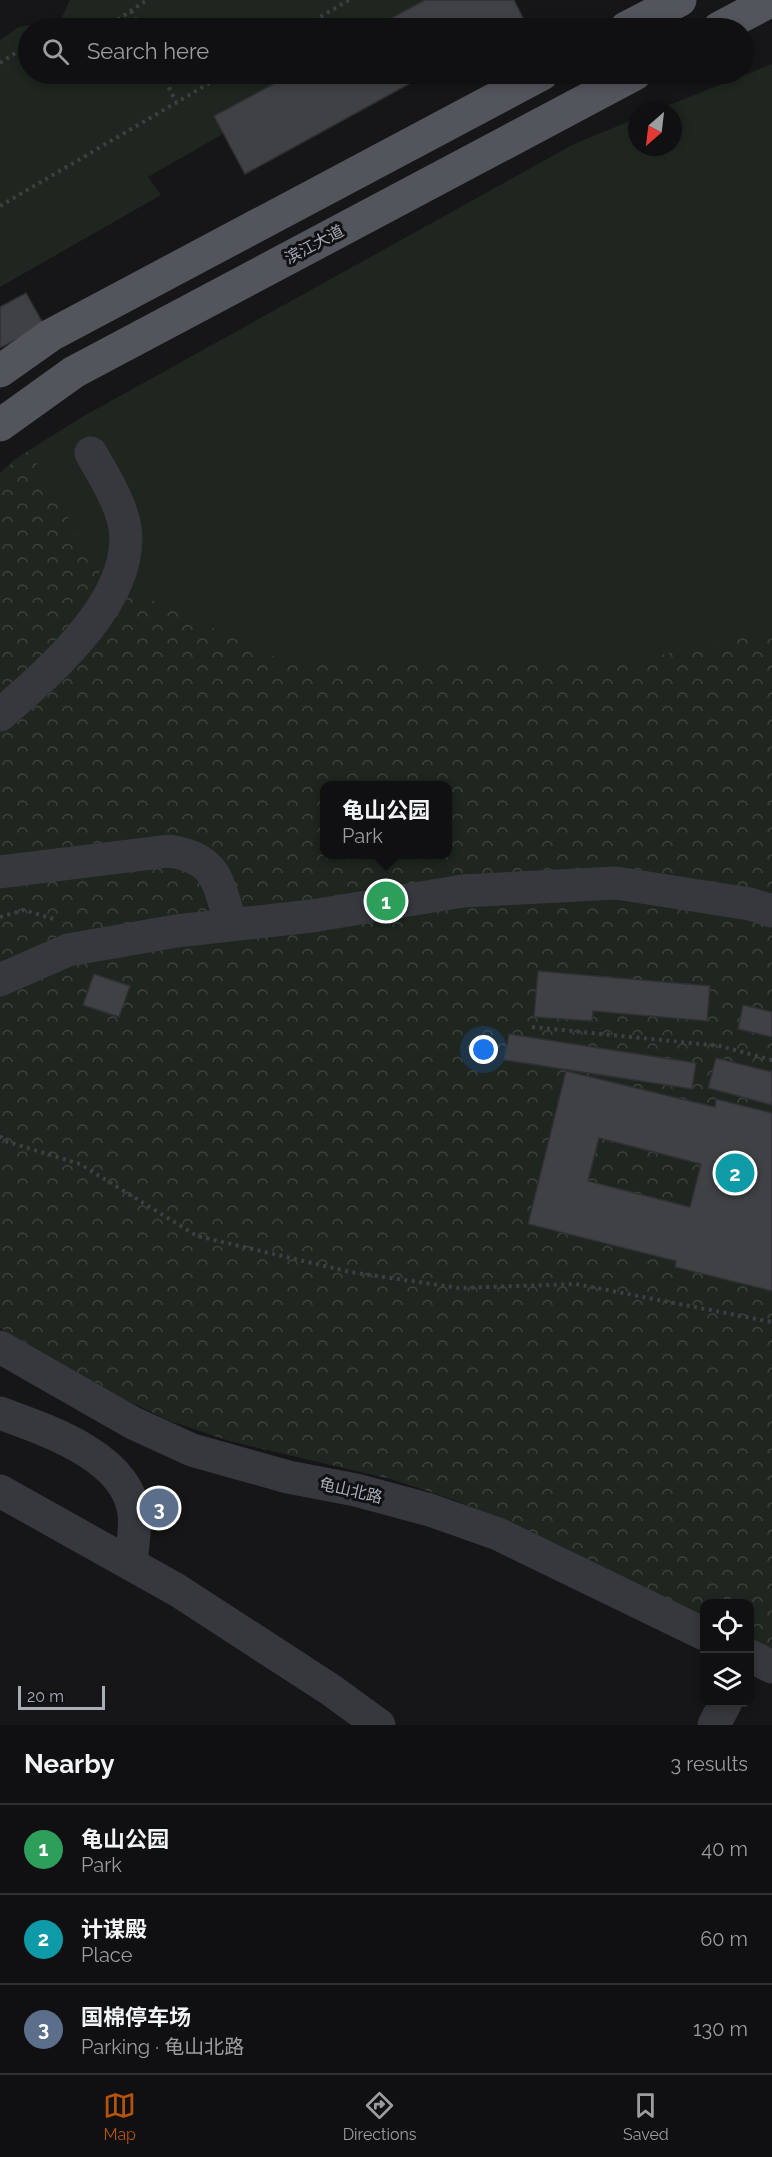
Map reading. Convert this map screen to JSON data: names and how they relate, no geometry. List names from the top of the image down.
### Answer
{
  "streets": {
    "main road": ["滨江大道"],
    "street": ["龟山北路"]
  },
  "scale_bar": "20 m",
  "north": "bottom left",
  "page": {
    "search": "Search here",
    "popup": ["龟山公园", "Park"],
    "pins": ["1", "2", "3"],
    "scale": "20 m",
    "heading": ["Nearby", "3 results"],
    "list": [
      {
        "mark": "1",
        "name": "龟山公园",
        "note": "Park",
        "value": "40 m"
      },
      {
        "mark": "2",
        "name": "计谋殿",
        "note": "Place",
        "value": "60 m"
      },
      {
        "mark": "3",
        "name": "国棉停车场",
        "note": "Parking · 龟山北路",
        "value": "130 m"
      }
    ],
    "nav": ["Map", "Directions", "Saved"]
  }
}
